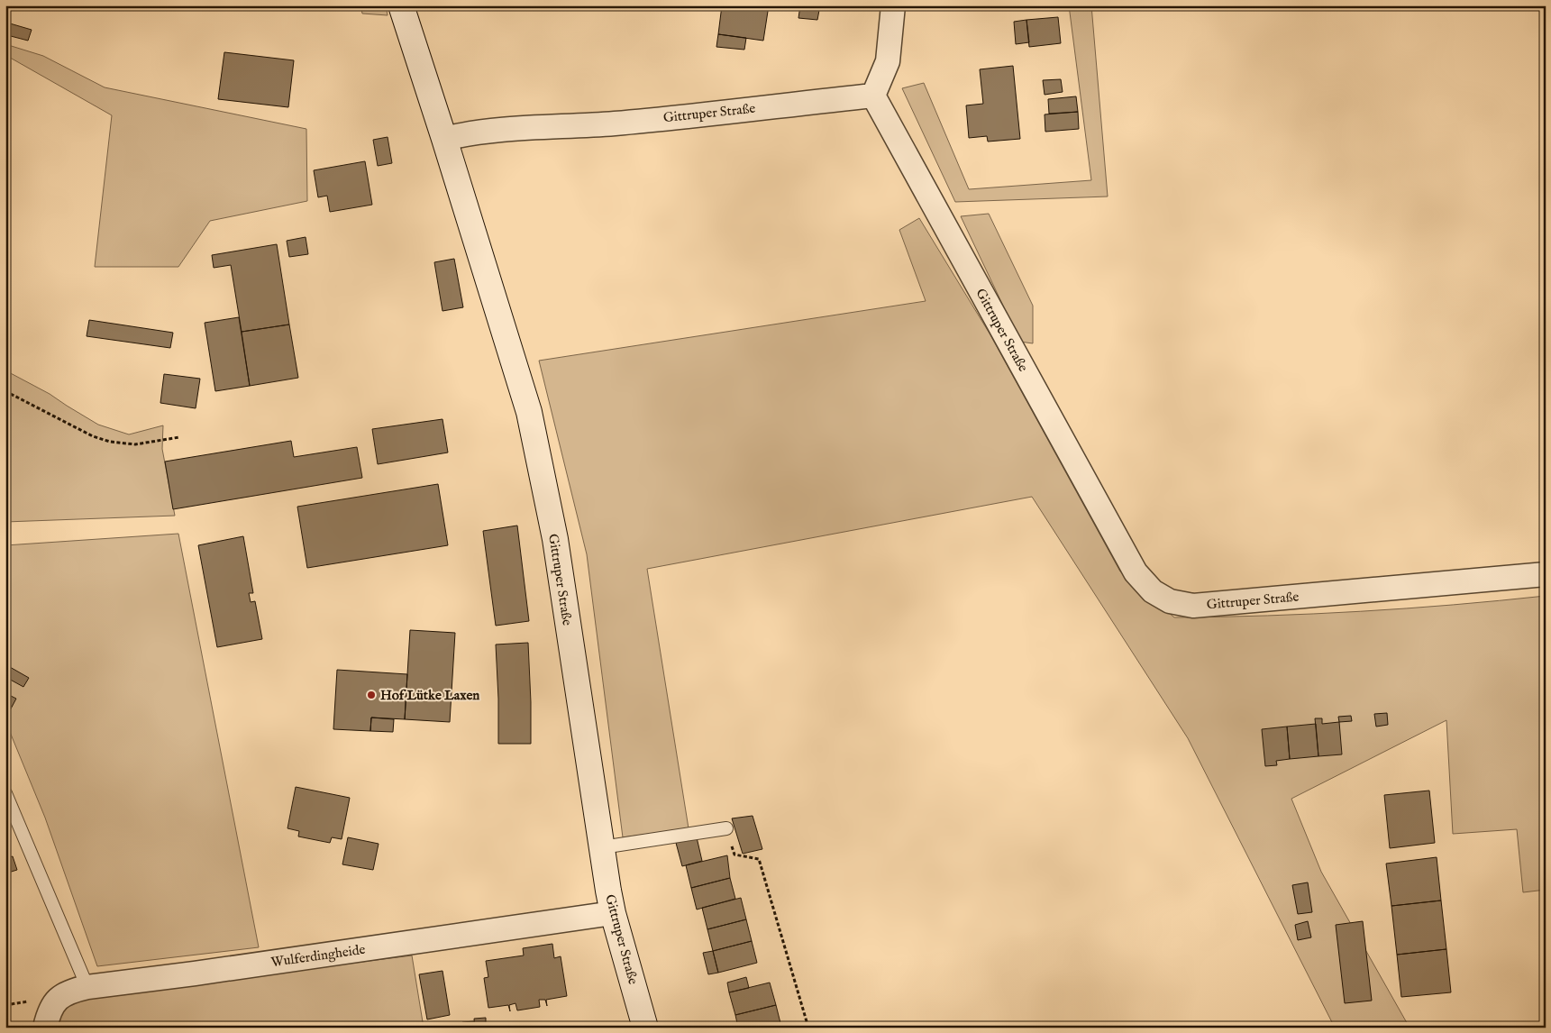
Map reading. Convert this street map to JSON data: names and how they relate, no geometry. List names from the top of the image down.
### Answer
{
  "streets": {
    "street": ["Gittruper Straße", "Wulferdingheide"]
  },
  "crossings": [
    ["Gittruper Straße", "Wulferdingheide"]
  ],
  "places": ["Hof Lütke Laxen"]
}
